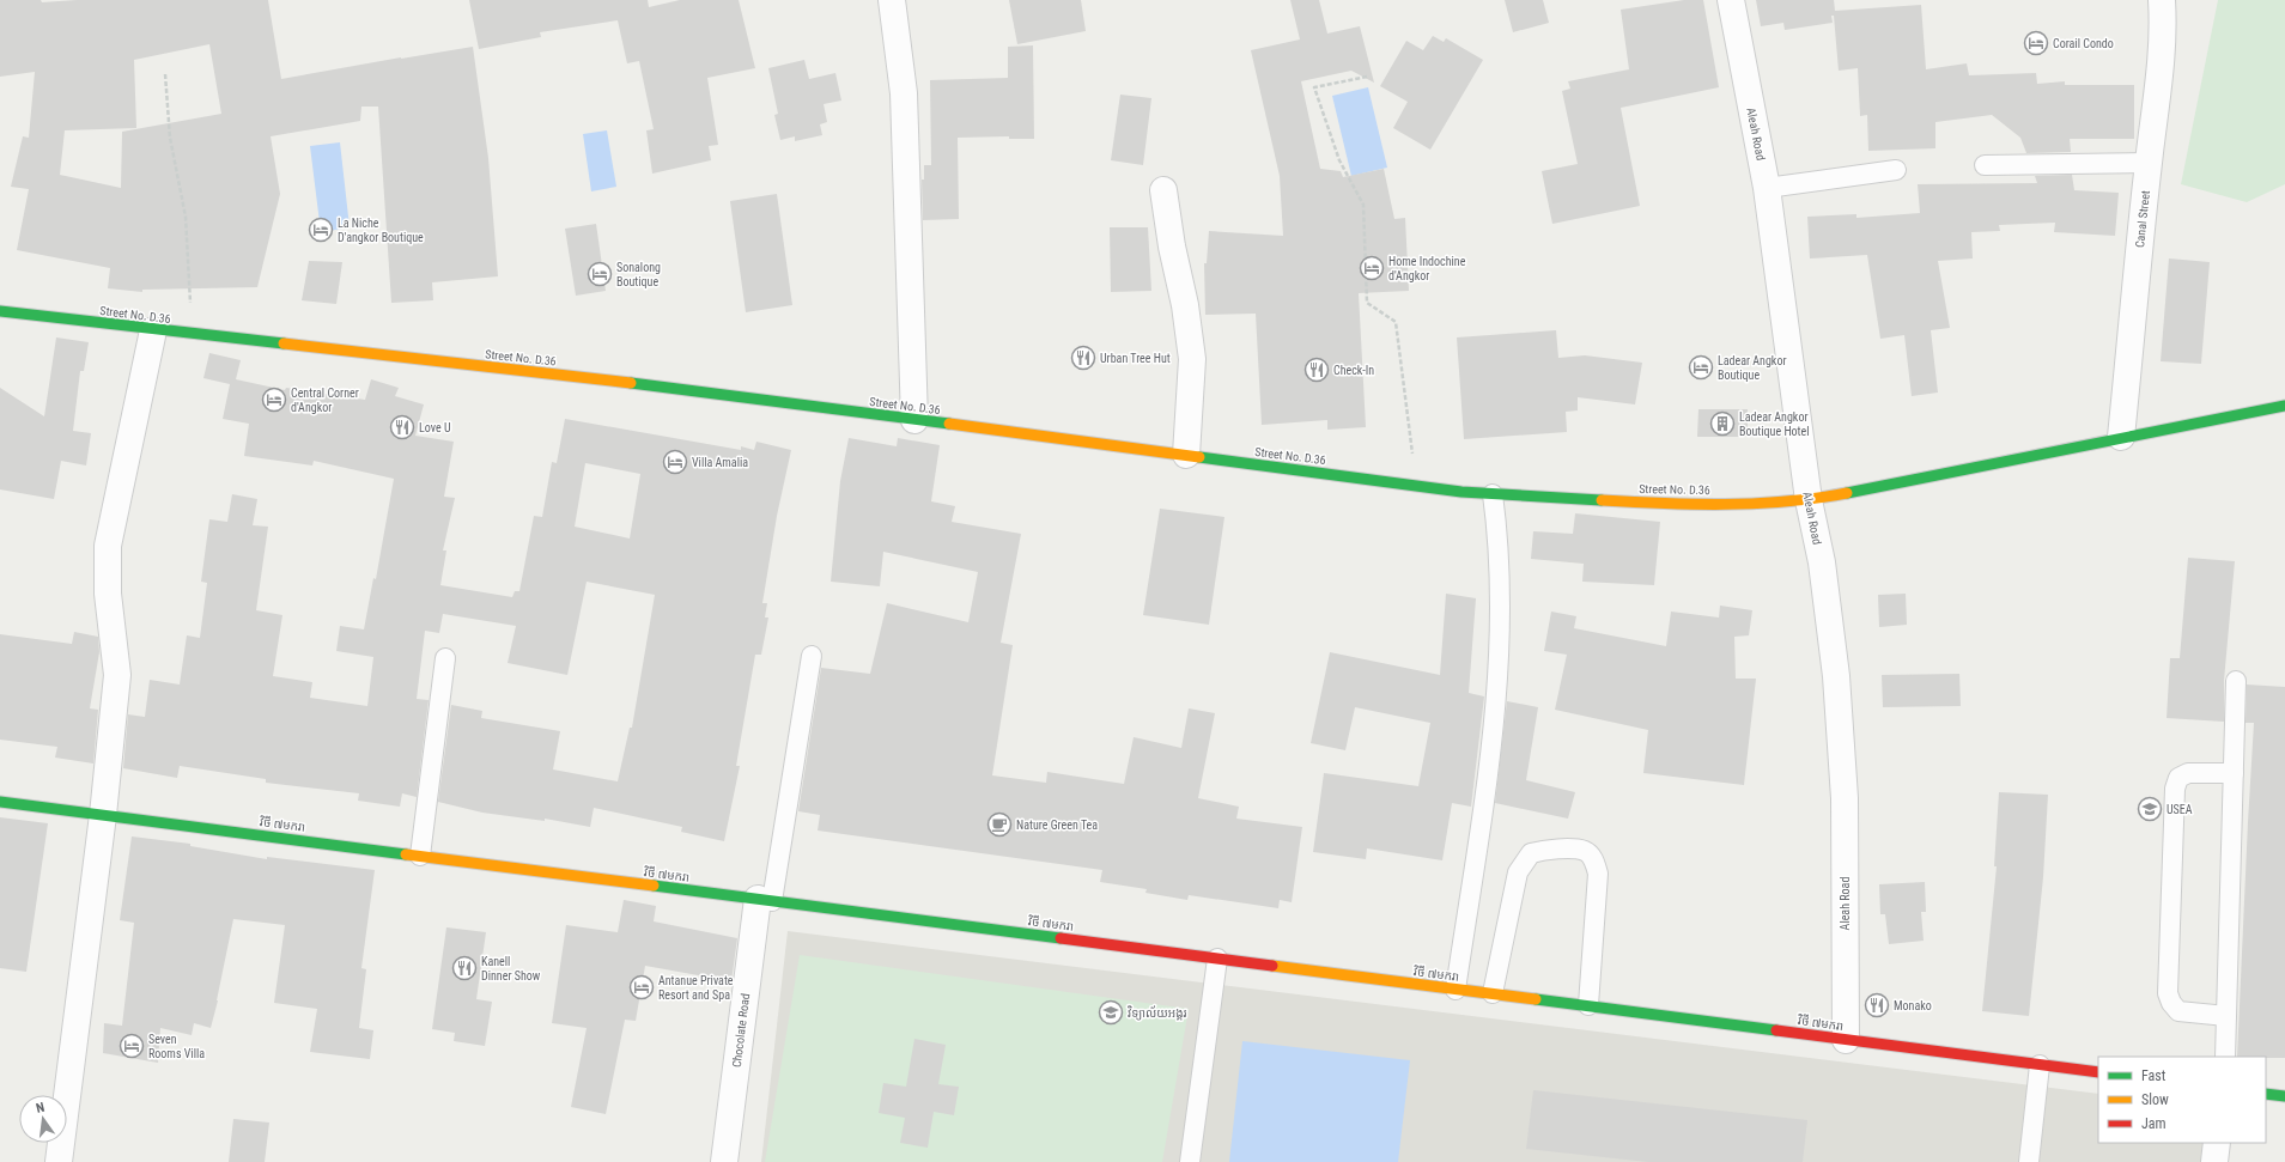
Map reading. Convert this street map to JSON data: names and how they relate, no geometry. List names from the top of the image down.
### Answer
{
  "streets": {
    "street": [
      "Aleah Road",
      "Canal Street",
      "Street No. D.36",
      "វិថី ៧មករា",
      "Chocolate Road"
    ]
  },
  "crossings": [
    ["Aleah Road", "Street No. D.36"],
    ["Aleah Road", "វិថី ៧មករា"],
    ["Canal Street", "Street No. D.36"],
    ["វិថី ៧មករា", "Chocolate Road"]
  ],
  "places": {
    "hotel": [
      "Corail Condo",
      "La Niche D'angkor Boutique",
      "Home Indochine d'Angkor",
      "Sonalong Boutique",
      "Ladear Angkor Boutique",
      "Central Corner d'Angkor",
      "Villa Amalia",
      "Antanue Private Resort and Spa",
      "Seven Rooms Villa"
    ],
    "restaurant": [
      "Urban Tree Hut",
      "Check-In",
      "Love U",
      "Kanell Dinner Show",
      "Monako"
    ],
    "building": ["Ladear Angkor Boutique Hotel"],
    "school or university": ["USEA", "វិទ្យាល័យអង្គរ"],
    "cafe": ["Nature Green Tea"]
  },
  "legend": ["Fast", "Slow", "Jam"],
  "north": "top"
}
